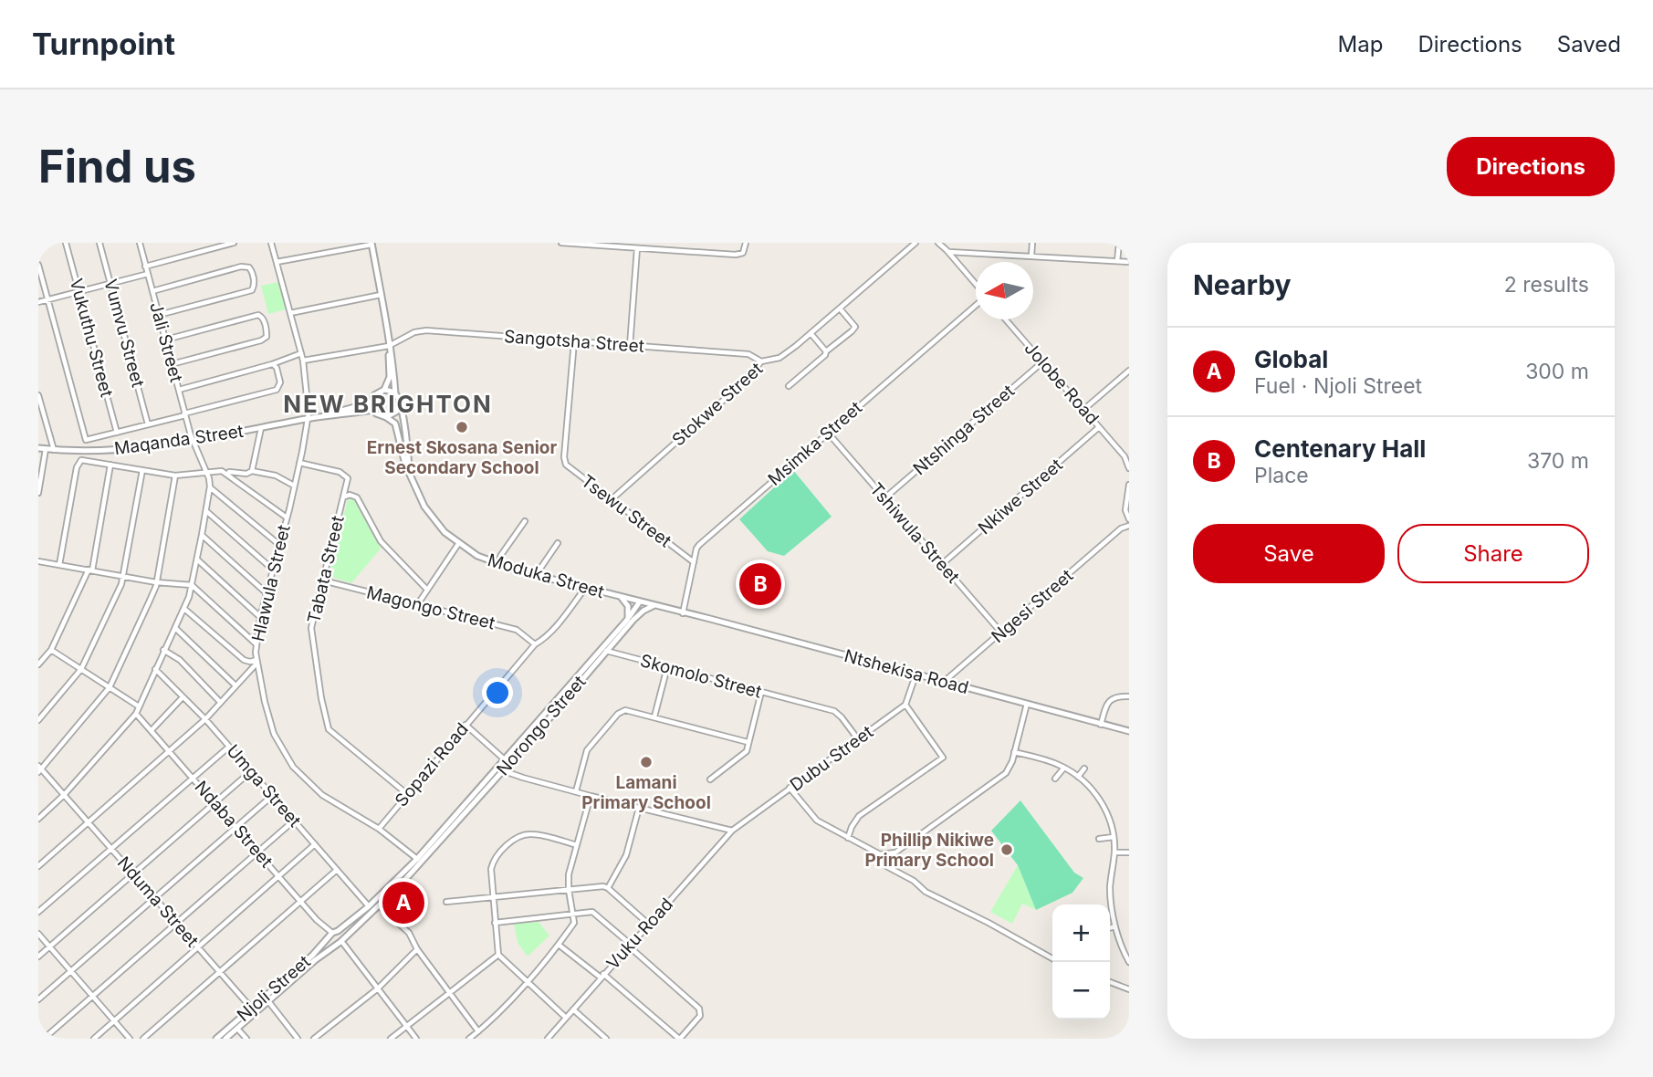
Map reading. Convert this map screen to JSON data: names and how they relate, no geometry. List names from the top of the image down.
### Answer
{
  "streets": {
    "street": [
      "Vumvu Street",
      "Vukuthu Street",
      "Sangotsha Street",
      "Jali Street",
      "Jolobe Road",
      "Stokwe Street",
      "Ntshinga Street",
      "Maqanda Street",
      "Msimka Street",
      "Nkiwe Street",
      "Tsewu Street",
      "Tshiwula Street",
      "Tabata Street",
      "Moduka Street",
      "Hlawula Street",
      "Ngesi Street",
      "Magongo Street",
      "Ntshekisa Road",
      "Skomolo Street",
      "Norongo Street",
      "Dubu Street",
      "Sopazi Road",
      "Umga Street",
      "Ndaba Street",
      "Nduma Street",
      "Vuku Road",
      "Njoli Street"
    ]
  },
  "crossings": [
    ["Sangotsha Street", "Stokwe Street"],
    ["Sangotsha Street", "Tsewu Street"],
    ["Sangotsha Street", "Hlawula Street"],
    ["Jali Street", "Maqanda Street"],
    ["Jali Street", "Umga Street"],
    ["Jali Street", "Ndaba Street"],
    ["Jolobe Road", "Ntshinga Street"],
    ["Jolobe Road", "Nkiwe Street"],
    ["Stokwe Street", "Tsewu Street"],
    ["Ntshinga Street", "Tshiwula Street"],
    ["Maqanda Street", "Moduka Street"],
    ["Maqanda Street", "Hlawula Street"],
    ["Msimka Street", "Tsewu Street"],
    ["Msimka Street", "Tshiwula Street"],
    ["Msimka Street", "Moduka Street"],
    ["Msimka Street", "Ntshekisa Road"],
    ["Nkiwe Street", "Tshiwula Street"],
    ["Tshiwula Street", "Ngesi Street"],
    ["Tabata Street", "Hlawula Street"],
    ["Tabata Street", "Magongo Street"],
    ["Tabata Street", "Sopazi Road"],
    ["Moduka Street", "Ntshekisa Road"],
    ["Moduka Street", "Norongo Street"],
    ["Moduka Street", "Sopazi Road"],
    ["Hlawula Street", "Sopazi Road"],
    ["Ngesi Street", "Ntshekisa Road"],
    ["Magongo Street", "Sopazi Road"],
    ["Skomolo Street", "Norongo Street"],
    ["Skomolo Street", "Dubu Street"],
    ["Norongo Street", "Njoli Street"],
    ["Dubu Street", "Vuku Road"],
    ["Ndaba Street", "Njoli Street"],
    ["Nduma Street", "Njoli Street"]
  ],
  "districts": ["NEW BRIGHTON"],
  "places": ["Ernest Skosana Senior Secondary School", "Lamani Primary School", "Phillip Nikiwe Primary School"],
  "north": "left",
  "page": {
    "header": "Turnpoint",
    "nav": ["Map", "Directions", "Saved"],
    "buttons": [
      "Directions",
      ["Save", "Share"]
    ],
    "title": "Find us",
    "heading": ["Nearby", "2 results"],
    "list": [
      {
        "mark": "A",
        "name": "Global",
        "note": "Fuel · Njoli Street",
        "value": "300 m"
      },
      {
        "mark": "B",
        "name": "Centenary Hall",
        "note": "Place",
        "value": "370 m"
      }
    ],
    "pins": ["B", "A"],
    "map_buttons": ["+", "−"]
  }
}
